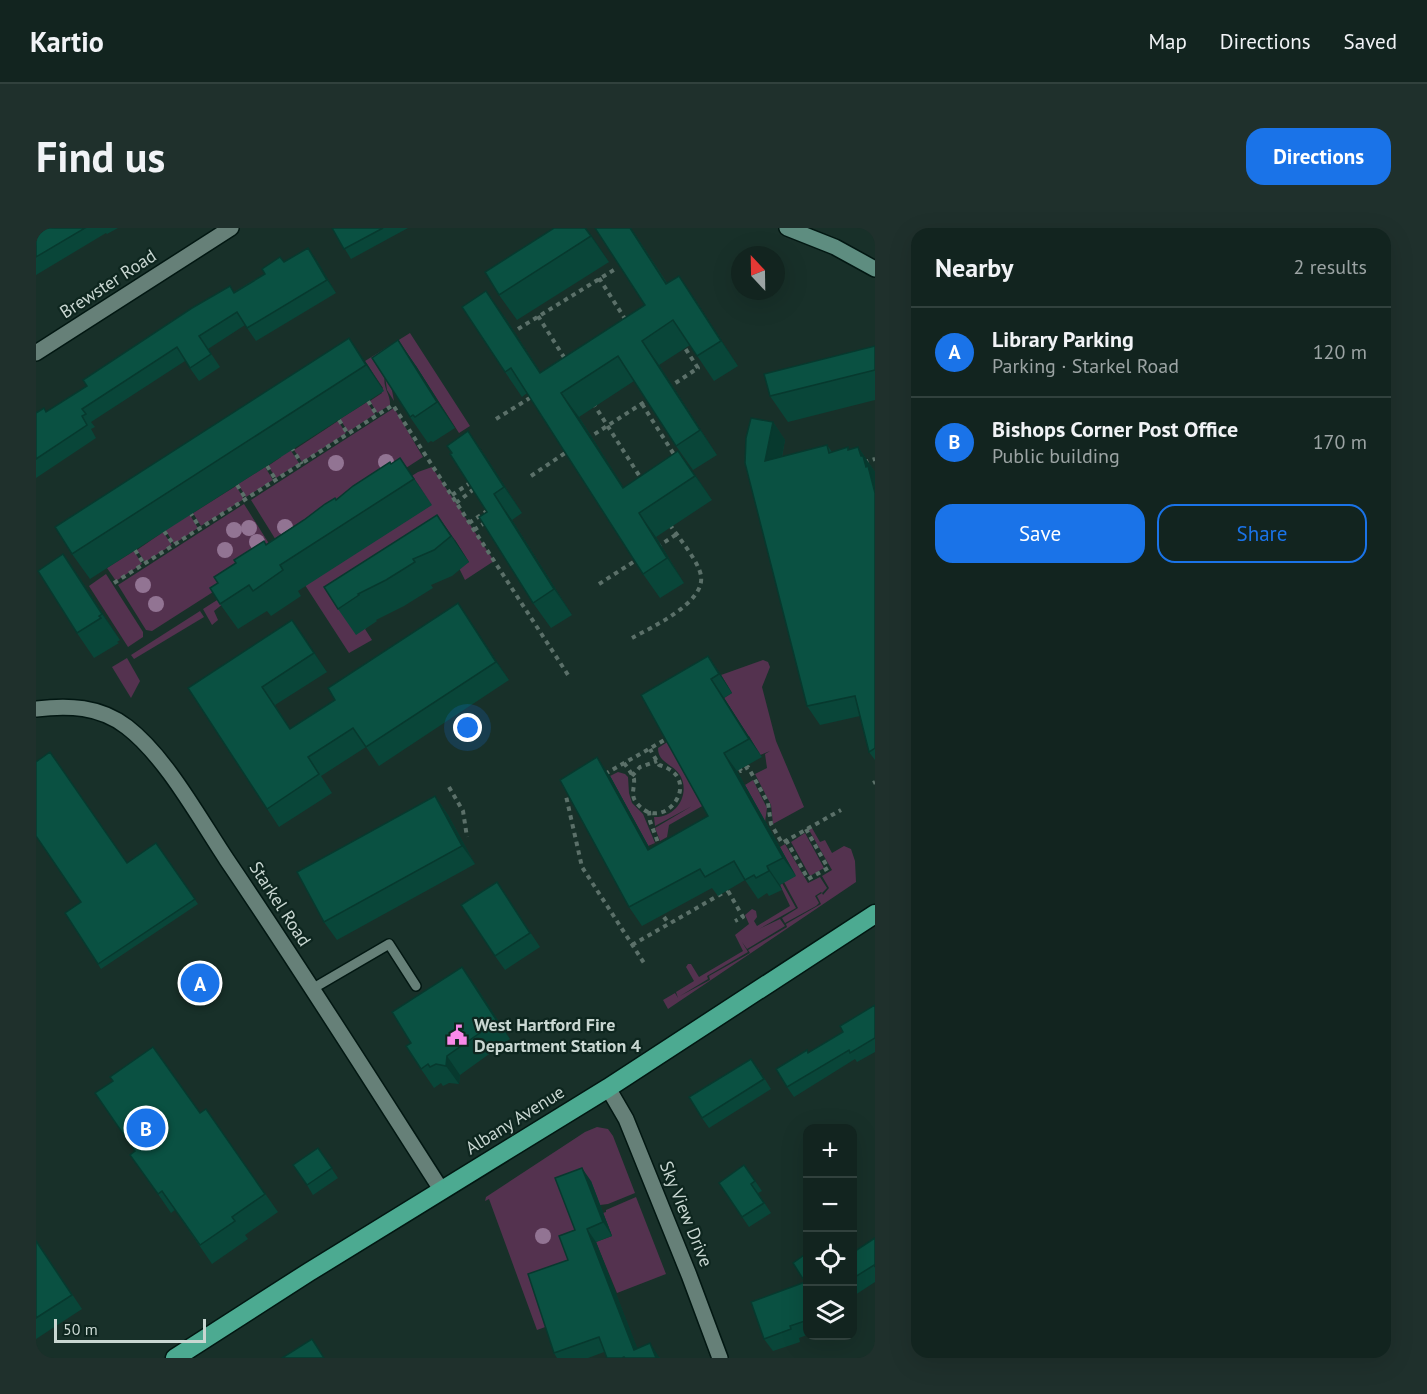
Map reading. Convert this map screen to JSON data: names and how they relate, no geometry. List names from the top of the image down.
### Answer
{
  "streets": {
    "highway": ["Albany Avenue"],
    "street": ["Brewster Road", "Starkel Road", "Sky View Drive"]
  },
  "crossings": [
    ["Starkel Road", "Albany Avenue"],
    ["Albany Avenue", "Sky View Drive"]
  ],
  "places": {
    "public building": ["West Hartford Fire Department Station 4"]
  },
  "scale_bar": "50 m",
  "north": "top",
  "page": {
    "header": "Kartio",
    "nav": ["Map", "Directions", "Saved"],
    "buttons": [
      "Directions",
      ["Save", "Share"]
    ],
    "title": "Find us",
    "heading": ["Nearby", "2 results"],
    "list": [
      {
        "mark": "A",
        "name": "Library Parking",
        "note": "Parking · Starkel Road",
        "value": "120 m"
      },
      {
        "mark": "B",
        "name": "Bishops Corner Post Office",
        "note": "Public building",
        "value": "170 m"
      }
    ],
    "pins": ["A", "B"],
    "map_buttons": ["+", "−"],
    "scale": "50 m"
  }
}
